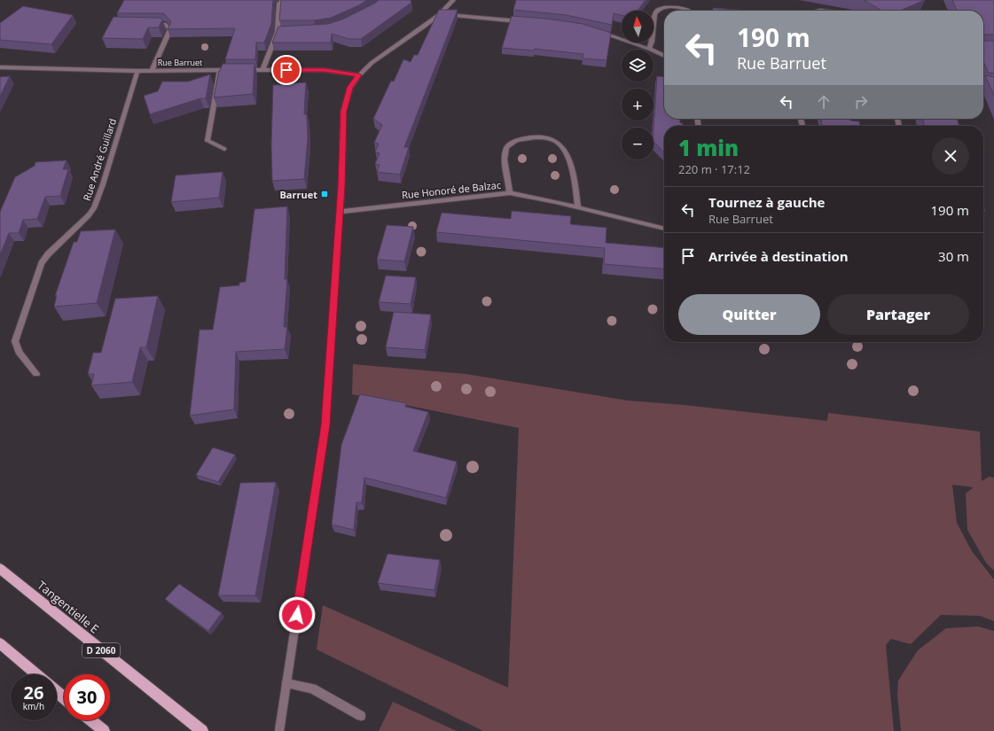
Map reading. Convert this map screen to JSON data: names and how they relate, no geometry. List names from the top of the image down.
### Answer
{
  "streets": {
    "main road": ["Tangentielle E", "D 2060"],
    "street": ["Rue Barruet", "Rue André Guillard", "Rue Honoré de Balzac"]
  },
  "crossings": [
    ["Rue Barruet", "Rue André Guillard"]
  ],
  "places": {
    "transit": ["Barruet"]
  },
  "north": "top",
  "page": {
    "map_buttons": ["+", "−"],
    "turn": ["190 m", "Rue Barruet"],
    "heading": ["1 min", "220 m · 17:12"],
    "list": [
      {
        "name": "Tournez à gauche",
        "note": "Rue Barruet",
        "value": "190 m"
      },
      {
        "name": "Arrivée à destination",
        "value": "30 m"
      }
    ],
    "buttons": ["Quitter", "Partager"],
    "speed": "26 km/h",
    "limit": "30"
  }
}
